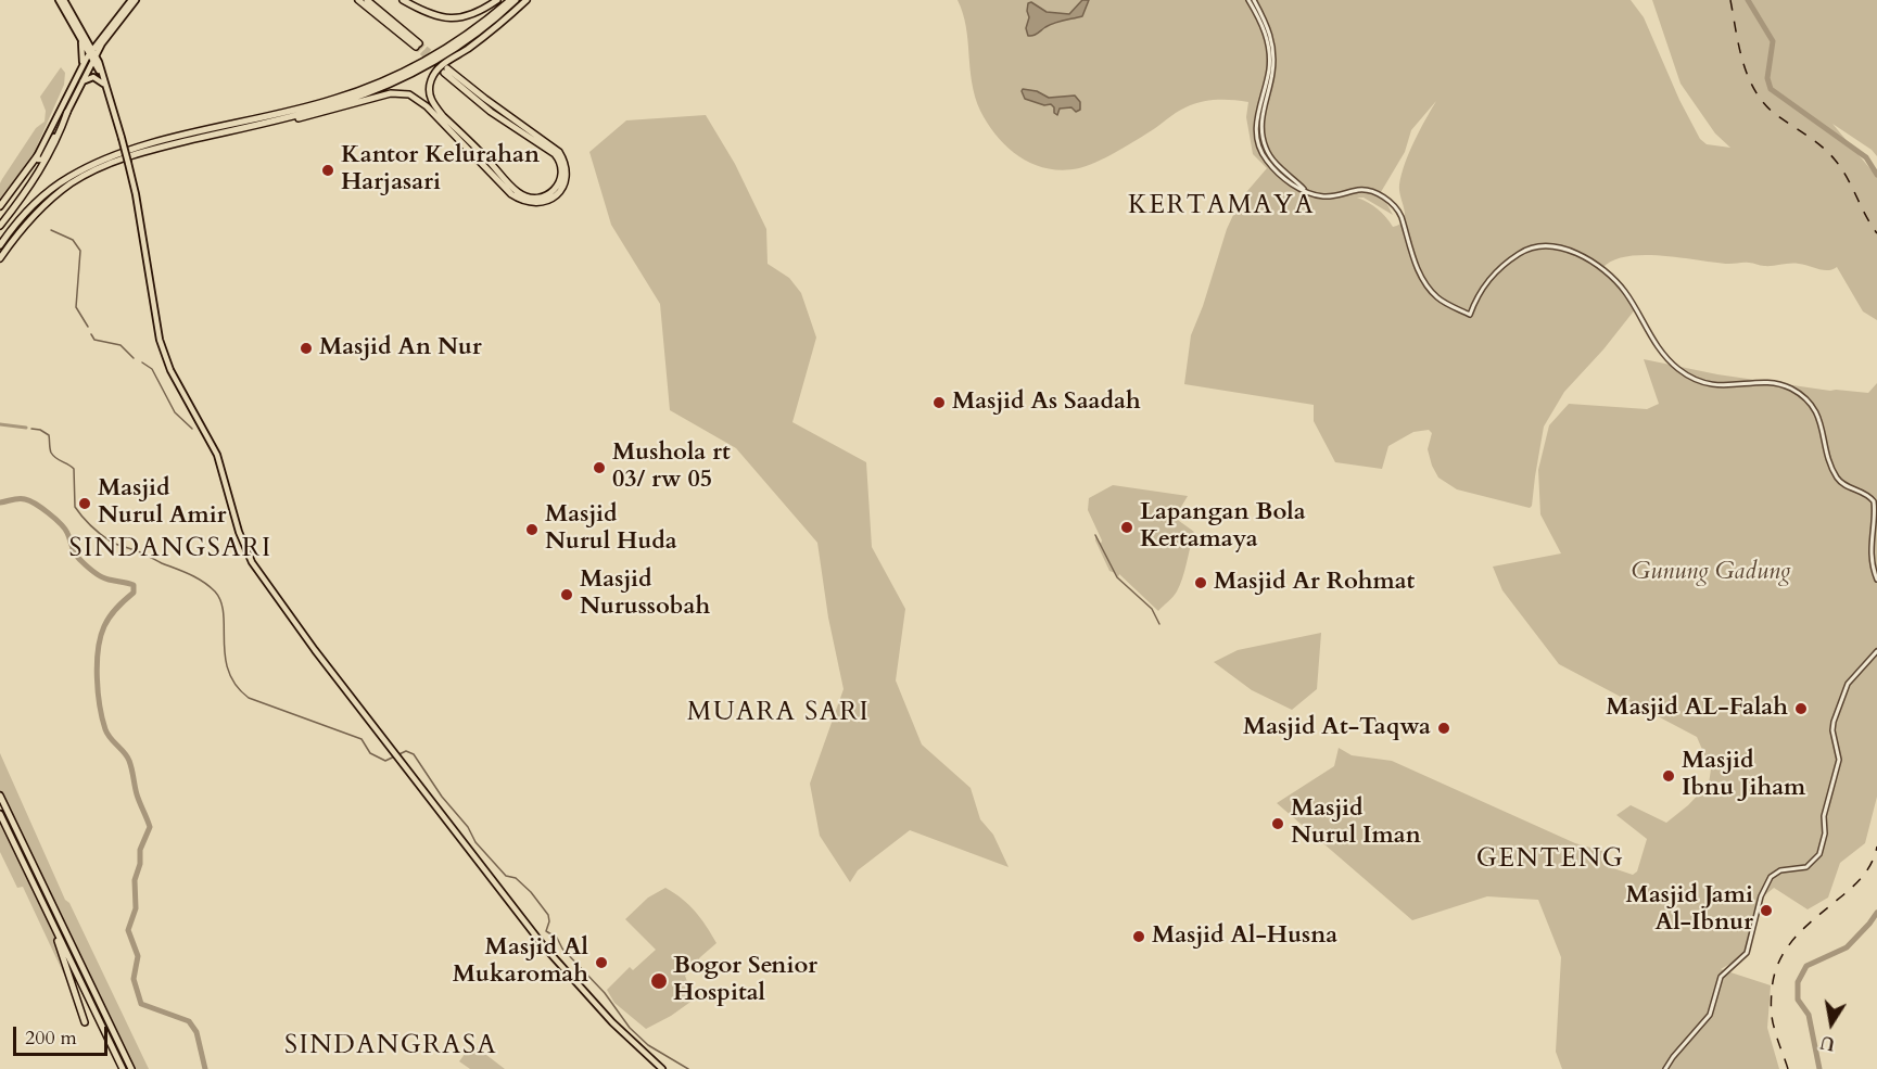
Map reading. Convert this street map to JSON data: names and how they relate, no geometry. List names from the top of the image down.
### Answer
{
  "districts": [
    "KERTAMAYA",
    "SINDANGSARI",
    "MUARA SARI",
    "GENTENG",
    "SINDANGRASA"
  ],
  "parks": ["Gunung Gadung"],
  "places": [
    "Kantor Kelurahan Harjasari",
    "Masjid An Nur",
    "Masjid As Saadah",
    "Mushola rt 03/ rw 05",
    "Masjid Nurul Amir",
    "Lapangan Bola Kertamaya",
    "Masjid Nurul Huda",
    "Masjid Ar Rohmat",
    "Masjid Nurussobah",
    "Masjid AL-Falah",
    "Masjid At-Taqwa",
    "Masjid Ibnu Jiham",
    "Masjid Nurul Iman",
    "Masjid Jami Al-Ibnur",
    "Masjid Al-Husna",
    "Masjid Al Mukaromah",
    "Bogor Senior Hospital"
  ],
  "scale_bar": "200 m",
  "north": "bottom"
}
